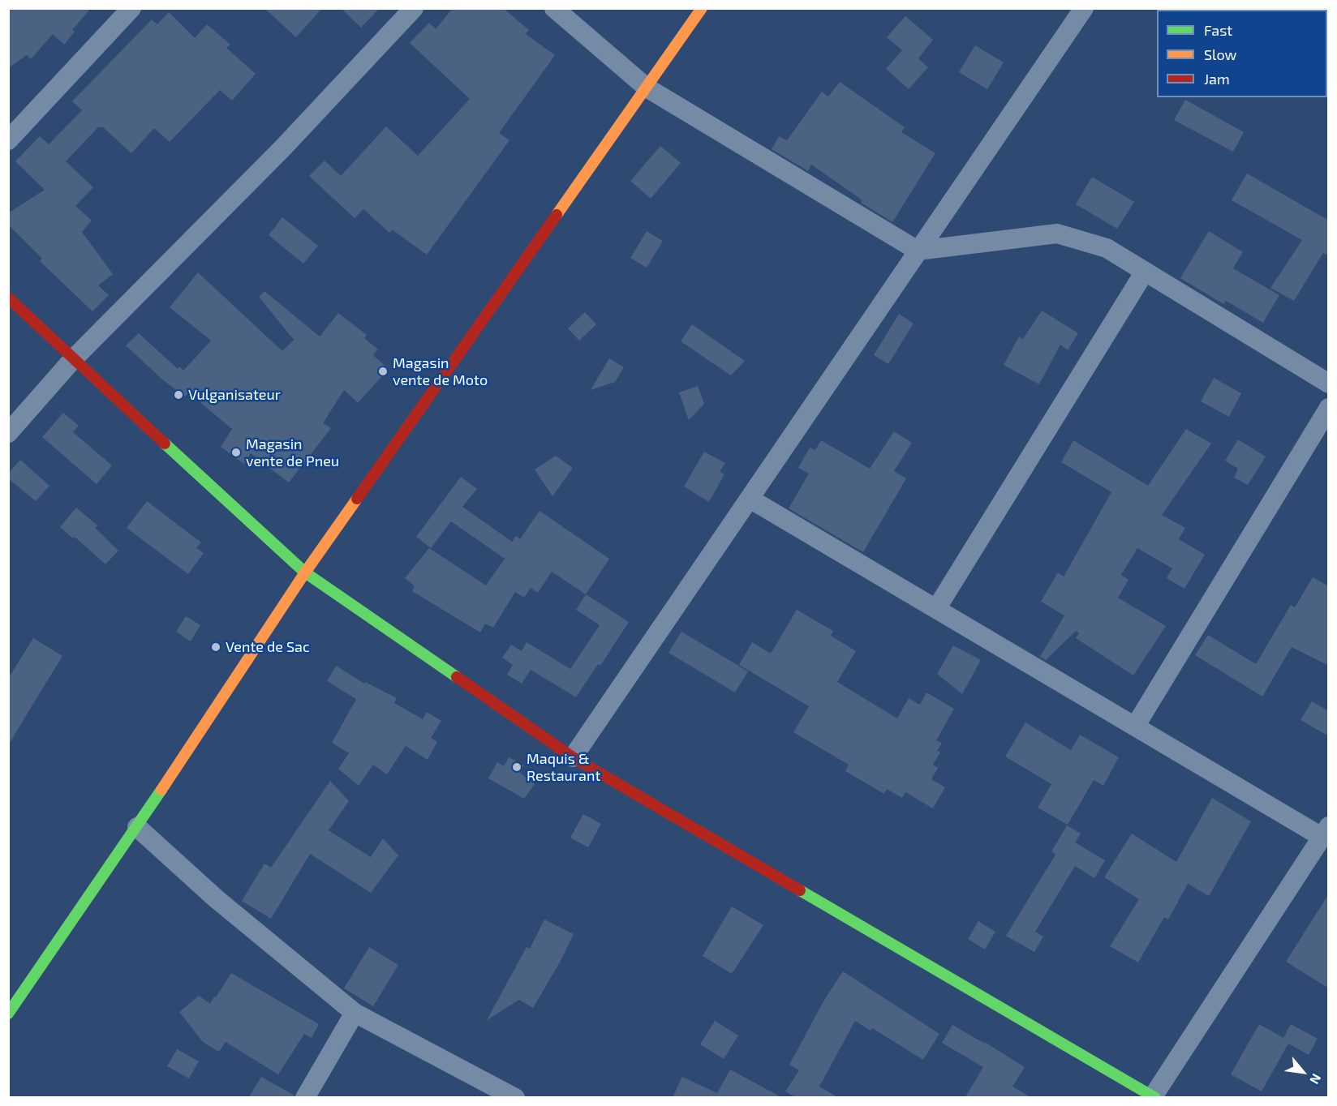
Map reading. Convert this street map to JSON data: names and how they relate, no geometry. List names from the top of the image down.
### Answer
{
  "places": [
    "Magasin vente de Moto",
    "Vulganisateur",
    "Magasin vente de Pneu",
    "Vente de Sac",
    "Maquis & Restaurant"
  ],
  "legend": ["Fast", "Slow", "Jam"],
  "north": "bottom right"
}
